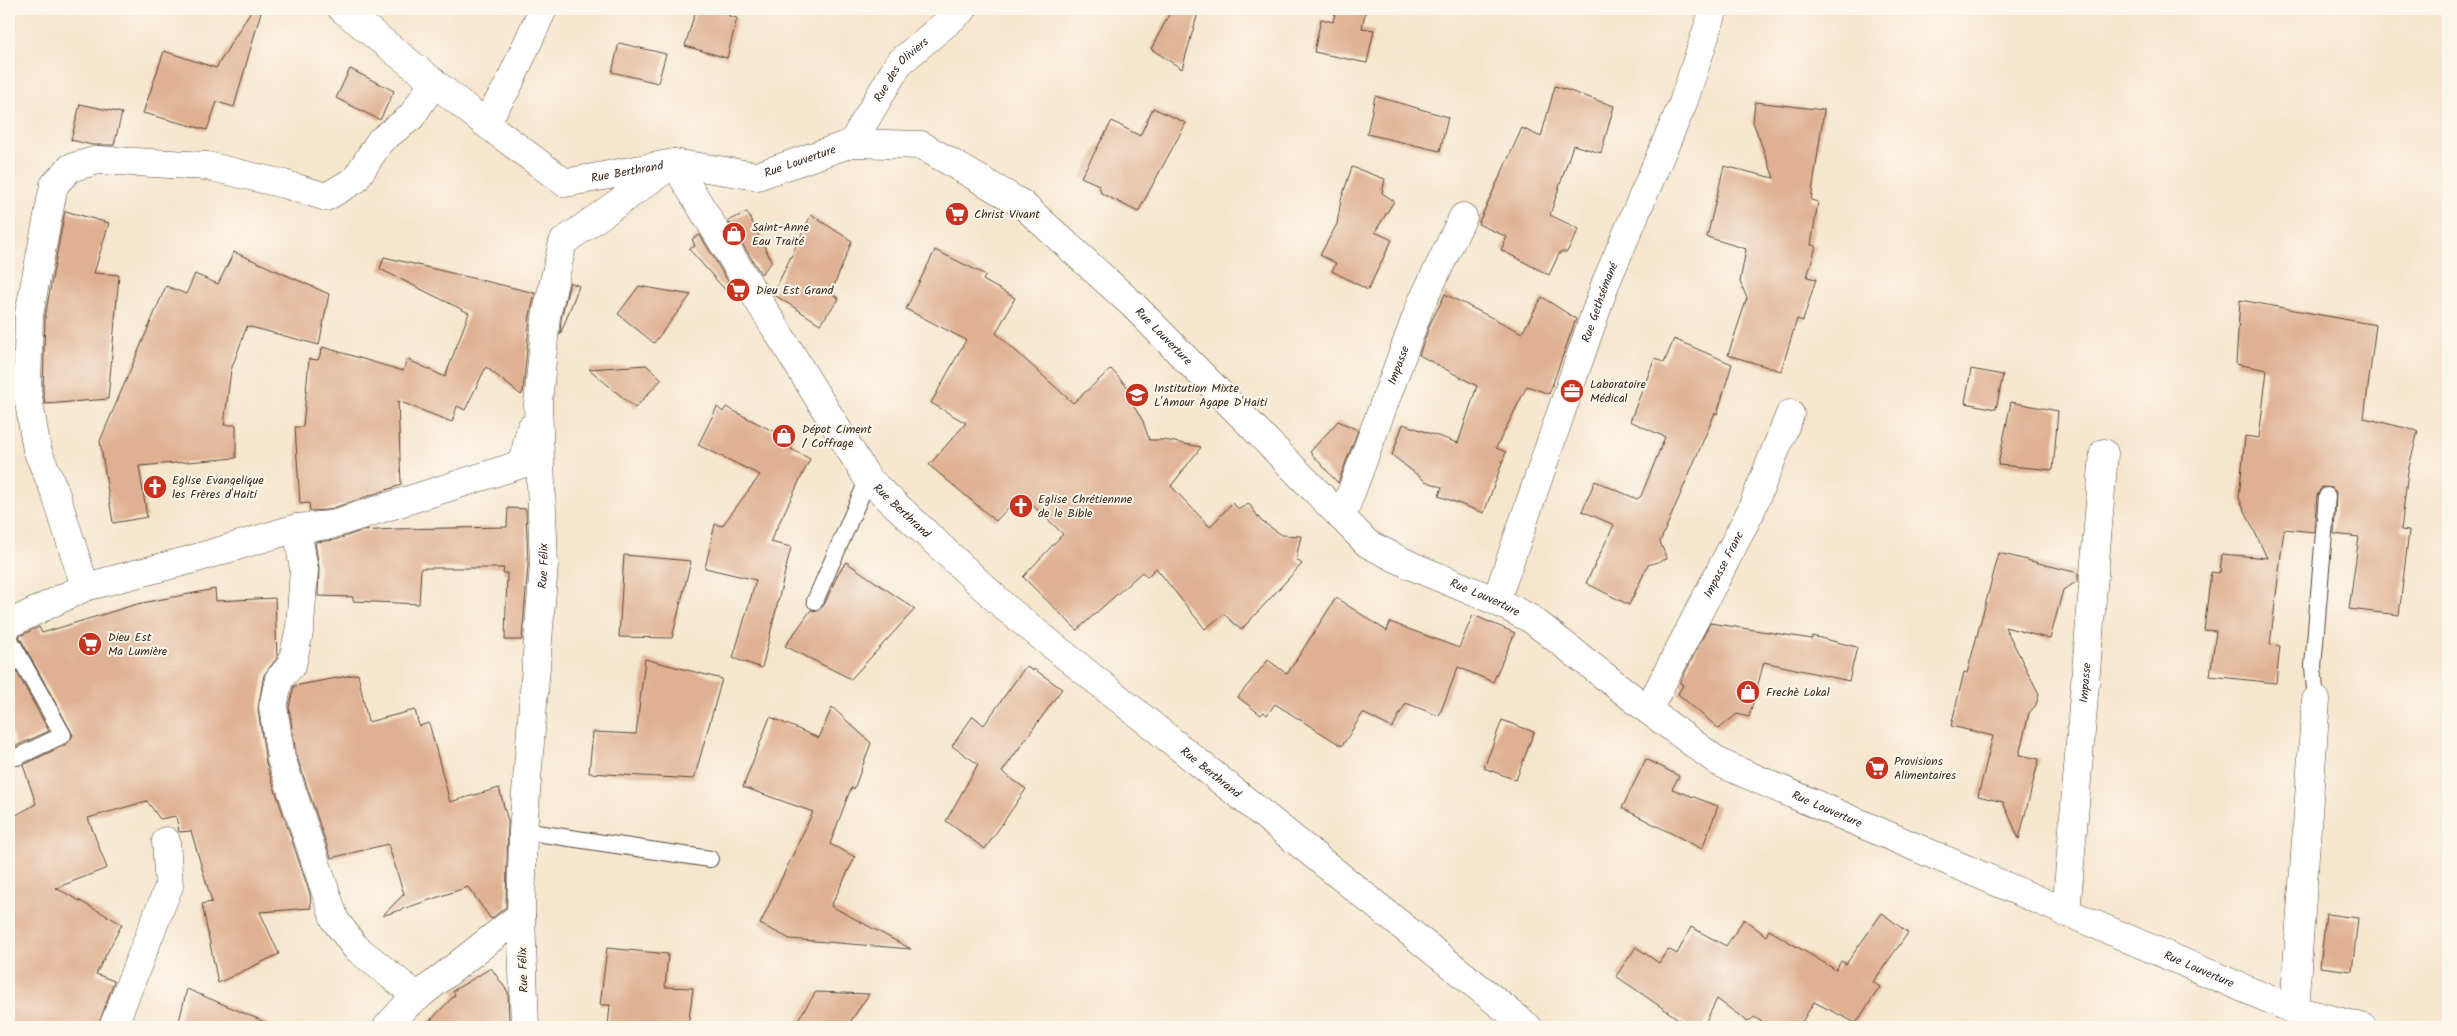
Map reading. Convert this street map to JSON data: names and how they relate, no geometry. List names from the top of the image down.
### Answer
{
  "streets": {
    "street": [
      "Rue des Oliviers",
      "Rue Louverture",
      "Rue Berthrand",
      "Rue Gethsémané",
      "Impasse",
      "Impasse Franc",
      "Rue Félix"
    ]
  },
  "crossings": [
    ["Rue des Oliviers", "Rue Louverture"],
    ["Rue Louverture", "Rue Berthrand"],
    ["Rue Louverture", "Rue Gethsémané"],
    ["Rue Louverture", "Impasse"],
    ["Rue Louverture", "Impasse Franc"],
    ["Rue Louverture", "Rue Félix"],
    ["Rue Berthrand", "Rue Félix"]
  ],
  "places": {
    "supermarket": [
      "Christ Vivant",
      "Dieu Est Grand",
      "Dieu Est Ma Lumière",
      "Provisions Alimentaires"
    ],
    "shop": ["Saint-Anne Eau Traité", "Dépot Ciment / Coffrage", "Frechè Lokal"],
    "office": ["Laboratoire Médical"],
    "school or university": ["Institution Mixte L'Amour Agape D'Haiti"],
    "church": ["Eglise Evangelique les Frères d'Haiti", "Eglise Chrétiennne de le Bible"]
  }
}
